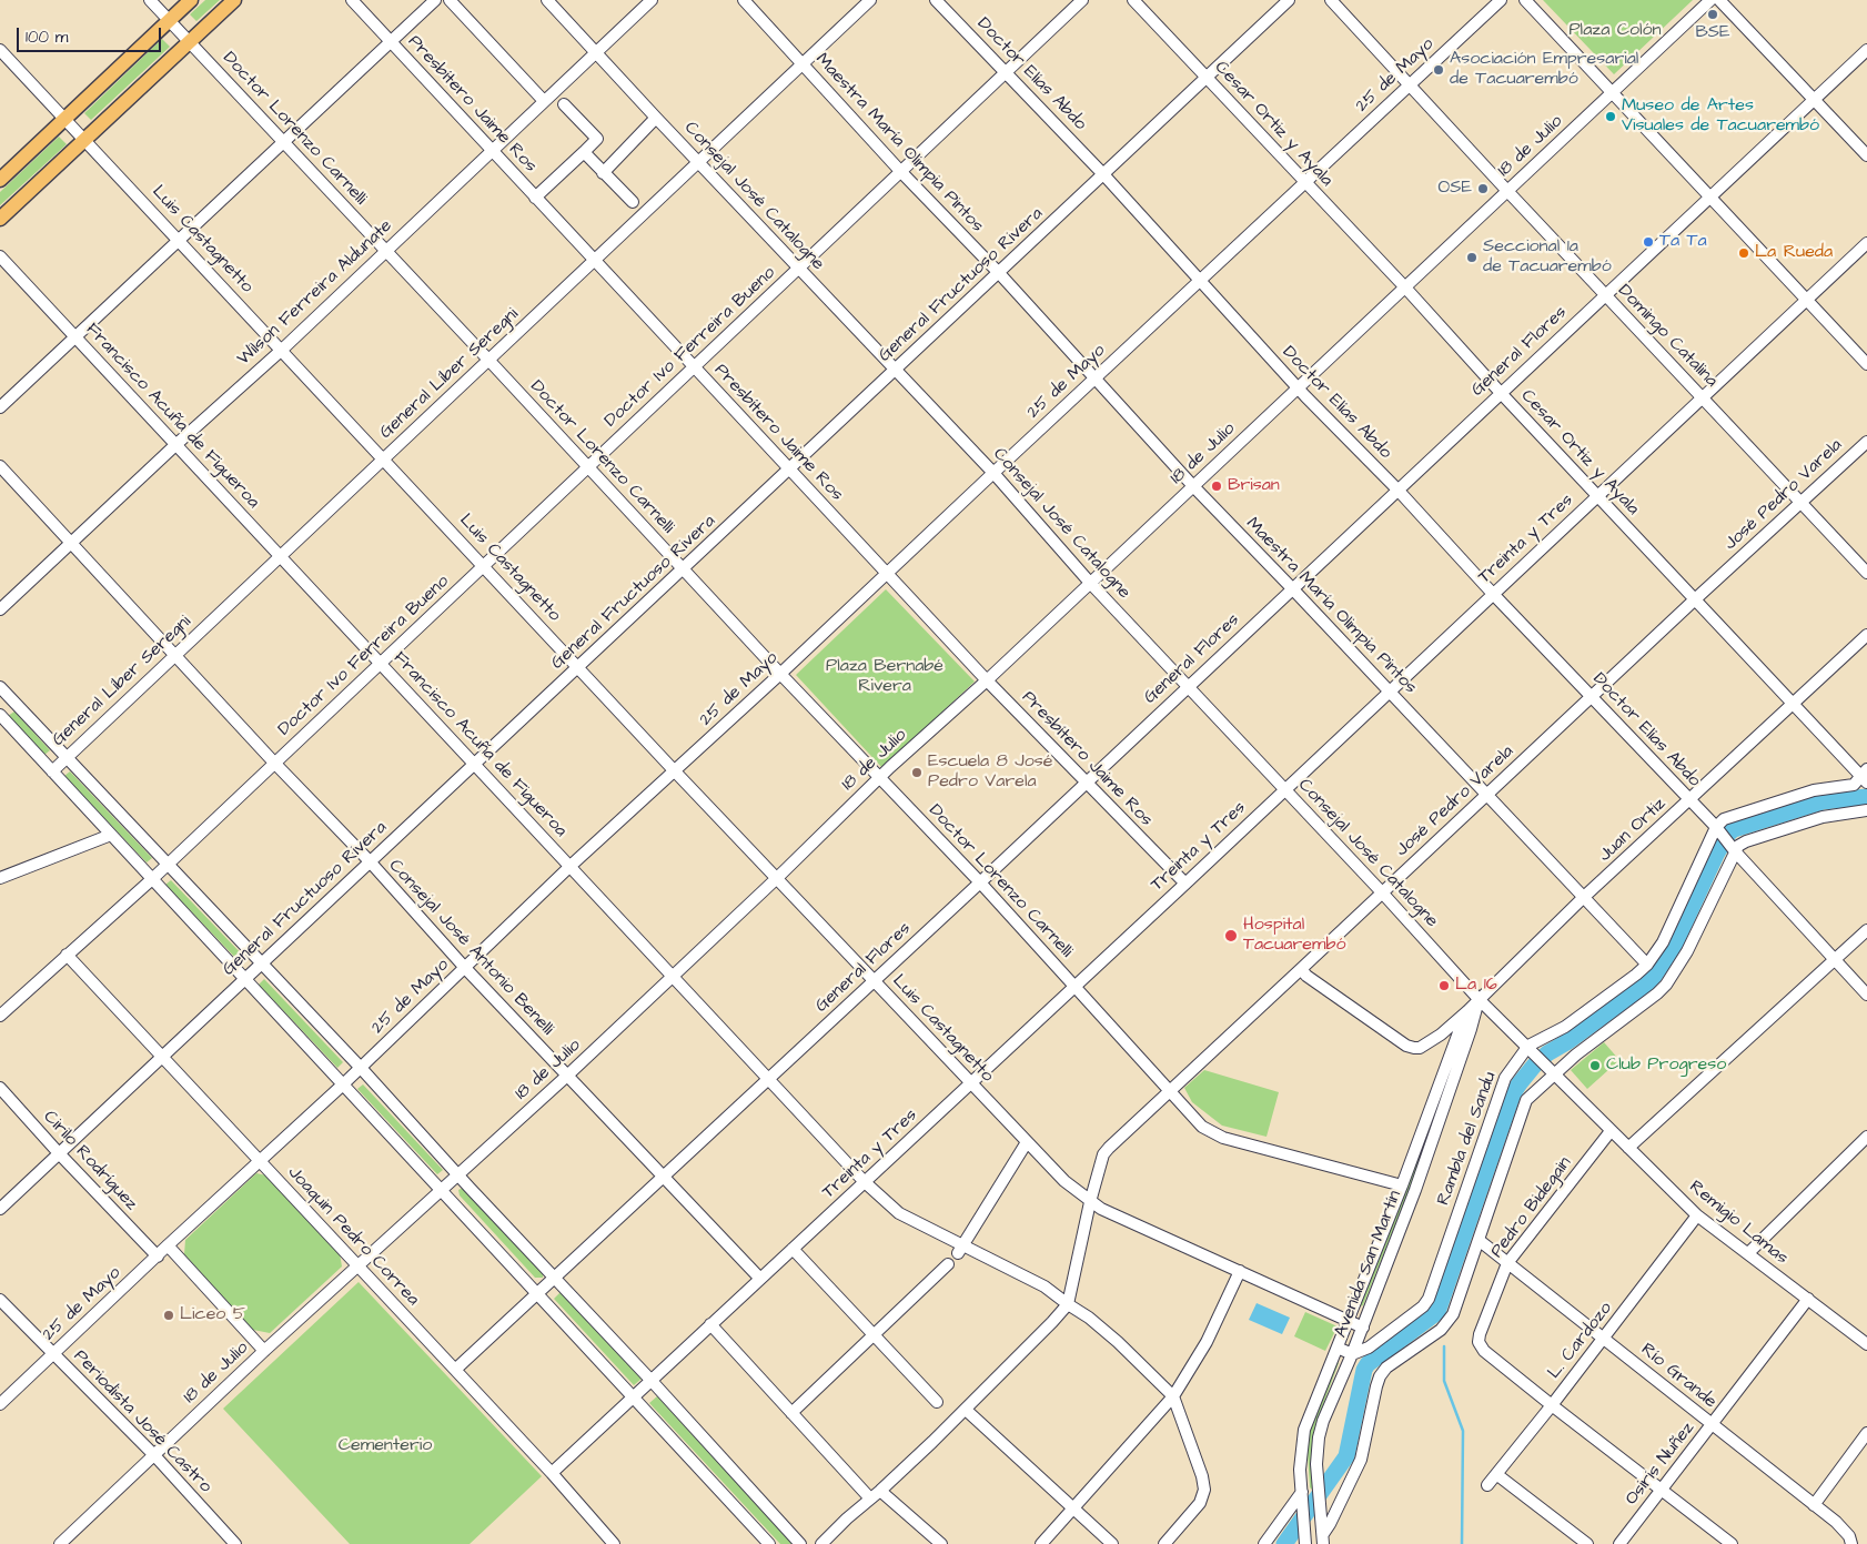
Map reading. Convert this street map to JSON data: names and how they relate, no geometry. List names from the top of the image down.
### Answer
{
  "streets": {
    "street": [
      "Doctor Elías Abdo",
      "25 de Mayo",
      "Presbítero Jaime Ros",
      "Cesar Ortiz y Ayala",
      "Doctor Lorenzo Carnelli",
      "Maestra María Olimpia Pintos",
      "18 de Julio",
      "Consejal José Catalogne",
      "Luis Castagnetto",
      "General Fructuoso Rivera",
      "Wilson Ferreira Aldunate",
      "Domingo Catalina",
      "Doctor Ivo Ferreira Bueno",
      "General Flores",
      "General Líber Seregni",
      "Francisco Acuña de Figueroa",
      "José Pedro Varela",
      "Treinta y Tres",
      "Juan Ortiz",
      "Consejal José Antonio Benelli",
      "Rambla del Sandu",
      "Cirilo Rodríguez",
      "Pedro Bidegain",
      "Remigio Lamas",
      "Joaquin Pedro Correa",
      "Avenida San Martín",
      "L. Cardozo",
      "Río Grande",
      "Periodista José Castro",
      "Osiris Nuñez"
    ]
  },
  "crossings": [
    ["Doctor Elías Abdo", "25 de Mayo"],
    ["Doctor Elías Abdo", "18 de Julio"],
    ["Doctor Elías Abdo", "General Fructuoso Rivera"],
    ["Doctor Elías Abdo", "Doctor Ivo Ferreira Bueno"],
    ["Doctor Elías Abdo", "General Flores"],
    ["Doctor Elías Abdo", "José Pedro Varela"],
    ["Doctor Elías Abdo", "Treinta y Tres"],
    ["Doctor Elías Abdo", "Juan Ortiz"],
    ["25 de Mayo", "Presbítero Jaime Ros"],
    ["25 de Mayo", "Cesar Ortiz y Ayala"],
    ["25 de Mayo", "Doctor Lorenzo Carnelli"],
    ["25 de Mayo", "Maestra María Olimpia Pintos"],
    ["25 de Mayo", "Consejal José Catalogne"],
    ["25 de Mayo", "Luis Castagnetto"],
    ["25 de Mayo", "Domingo Catalina"],
    ["25 de Mayo", "Francisco Acuña de Figueroa"],
    ["25 de Mayo", "Consejal José Antonio Benelli"],
    ["25 de Mayo", "Cirilo Rodríguez"],
    ["25 de Mayo", "Joaquin Pedro Correa"],
    ["25 de Mayo", "Periodista José Castro"],
    ["Presbítero Jaime Ros", "18 de Julio"],
    ["Presbítero Jaime Ros", "General Fructuoso Rivera"],
    ["Presbítero Jaime Ros", "Wilson Ferreira Aldunate"],
    ["Presbítero Jaime Ros", "Doctor Ivo Ferreira Bueno"],
    ["Presbítero Jaime Ros", "General Flores"],
    ["Presbítero Jaime Ros", "General Líber Seregni"],
    ["Presbítero Jaime Ros", "Treinta y Tres"],
    ["Cesar Ortiz y Ayala", "18 de Julio"],
    ["Cesar Ortiz y Ayala", "General Fructuoso Rivera"],
    ["Cesar Ortiz y Ayala", "General Flores"],
    ["Cesar Ortiz y Ayala", "José Pedro Varela"],
    ["Cesar Ortiz y Ayala", "Treinta y Tres"],
    ["Cesar Ortiz y Ayala", "Juan Ortiz"],
    ["Doctor Lorenzo Carnelli", "18 de Julio"],
    ["Doctor Lorenzo Carnelli", "General Fructuoso Rivera"],
    ["Doctor Lorenzo Carnelli", "Wilson Ferreira Aldunate"],
    ["Doctor Lorenzo Carnelli", "Doctor Ivo Ferreira Bueno"],
    ["Doctor Lorenzo Carnelli", "General Flores"],
    ["Doctor Lorenzo Carnelli", "General Líber Seregni"],
    ["Doctor Lorenzo Carnelli", "José Pedro Varela"],
    ["Doctor Lorenzo Carnelli", "Treinta y Tres"],
    ["Doctor Lorenzo Carnelli", "Avenida San Martín"],
    ["Maestra María Olimpia Pintos", "18 de Julio"],
    ["Maestra María Olimpia Pintos", "General Fructuoso Rivera"],
    ["Maestra María Olimpia Pintos", "Doctor Ivo Ferreira Bueno"],
    ["Maestra María Olimpia Pintos", "General Flores"],
    ["Maestra María Olimpia Pintos", "General Líber Seregni"],
    ["Maestra María Olimpia Pintos", "José Pedro Varela"],
    ["Maestra María Olimpia Pintos", "Treinta y Tres"],
    ["Maestra María Olimpia Pintos", "Juan Ortiz"],
    ["18 de Julio", "Consejal José Catalogne"],
    ["18 de Julio", "Luis Castagnetto"],
    ["18 de Julio", "Domingo Catalina"],
    ["18 de Julio", "Francisco Acuña de Figueroa"],
    ["18 de Julio", "Consejal José Antonio Benelli"],
    ["18 de Julio", "Joaquin Pedro Correa"],
    ["18 de Julio", "Periodista José Castro"],
    ["Consejal José Catalogne", "General Fructuoso Rivera"],
    ["Consejal José Catalogne", "Wilson Ferreira Aldunate"],
    ["Consejal José Catalogne", "Doctor Ivo Ferreira Bueno"],
    ["Consejal José Catalogne", "General Flores"],
    ["Consejal José Catalogne", "General Líber Seregni"],
    ["Consejal José Catalogne", "José Pedro Varela"],
    ["Consejal José Catalogne", "Treinta y Tres"],
    ["Consejal José Catalogne", "Juan Ortiz"],
    ["Consejal José Catalogne", "Rambla del Sandu"],
    ["Consejal José Catalogne", "Remigio Lamas"],
    ["Consejal José Catalogne", "Avenida San Martín"],
    ["Luis Castagnetto", "General Fructuoso Rivera"],
    ["Luis Castagnetto", "Wilson Ferreira Aldunate"],
    ["Luis Castagnetto", "Doctor Ivo Ferreira Bueno"],
    ["Luis Castagnetto", "General Flores"],
    ["Luis Castagnetto", "General Líber Seregni"],
    ["Luis Castagnetto", "José Pedro Varela"],
    ["Luis Castagnetto", "Treinta y Tres"],
    ["Luis Castagnetto", "Avenida San Martín"],
    ["General Fructuoso Rivera", "Francisco Acuña de Figueroa"],
    ["General Fructuoso Rivera", "Consejal José Antonio Benelli"],
    ["General Fructuoso Rivera", "Cirilo Rodríguez"],
    ["General Fructuoso Rivera", "Joaquin Pedro Correa"],
    ["Wilson Ferreira Aldunate", "Francisco Acuña de Figueroa"],
    ["Wilson Ferreira Aldunate", "Consejal José Antonio Benelli"],
    ["Domingo Catalina", "General Flores"],
    ["Domingo Catalina", "José Pedro Varela"],
    ["Domingo Catalina", "Treinta y Tres"],
    ["Doctor Ivo Ferreira Bueno", "Francisco Acuña de Figueroa"],
    ["Doctor Ivo Ferreira Bueno", "Consejal José Antonio Benelli"],
    ["Doctor Ivo Ferreira Bueno", "Joaquin Pedro Correa"],
    ["General Flores", "Francisco Acuña de Figueroa"],
    ["General Flores", "Consejal José Antonio Benelli"],
    ["General Flores", "Joaquin Pedro Correa"],
    ["General Líber Seregni", "Francisco Acuña de Figueroa"],
    ["General Líber Seregni", "Consejal José Antonio Benelli"],
    ["Francisco Acuña de Figueroa", "José Pedro Varela"],
    ["Francisco Acuña de Figueroa", "Treinta y Tres"],
    ["José Pedro Varela", "Juan Ortiz"],
    ["Treinta y Tres", "Consejal José Antonio Benelli"],
    ["Treinta y Tres", "Joaquin Pedro Correa"],
    ["Juan Ortiz", "Avenida San Martín"],
    ["Rambla del Sandu", "Avenida San Martín"],
    ["Pedro Bidegain", "Remigio Lamas"],
    ["Pedro Bidegain", "L. Cardozo"],
    ["Pedro Bidegain", "Río Grande"],
    ["Remigio Lamas", "L. Cardozo"],
    ["Remigio Lamas", "Osiris Nuñez"],
    ["L. Cardozo", "Río Grande"],
    ["Río Grande", "Osiris Nuñez"]
  ],
  "parks": ["Plaza Colón", "Plaza Bernabé Rivera", "Cementerio"],
  "places": [
    "BSE",
    "Asociación Empresarial de Tacuarembó",
    "Museo de Artes Visuales de Tacuarembó",
    "OSE",
    "Ta Ta",
    "La Rueda",
    "Seccional 1a de Tacuarembó",
    "Brisan",
    "Escuela 8 José Pedro Varela",
    "Hospital Tacuarembó",
    "La 16",
    "Club Progreso",
    "Liceo 5"
  ],
  "scale_bar": "100 m"
}
